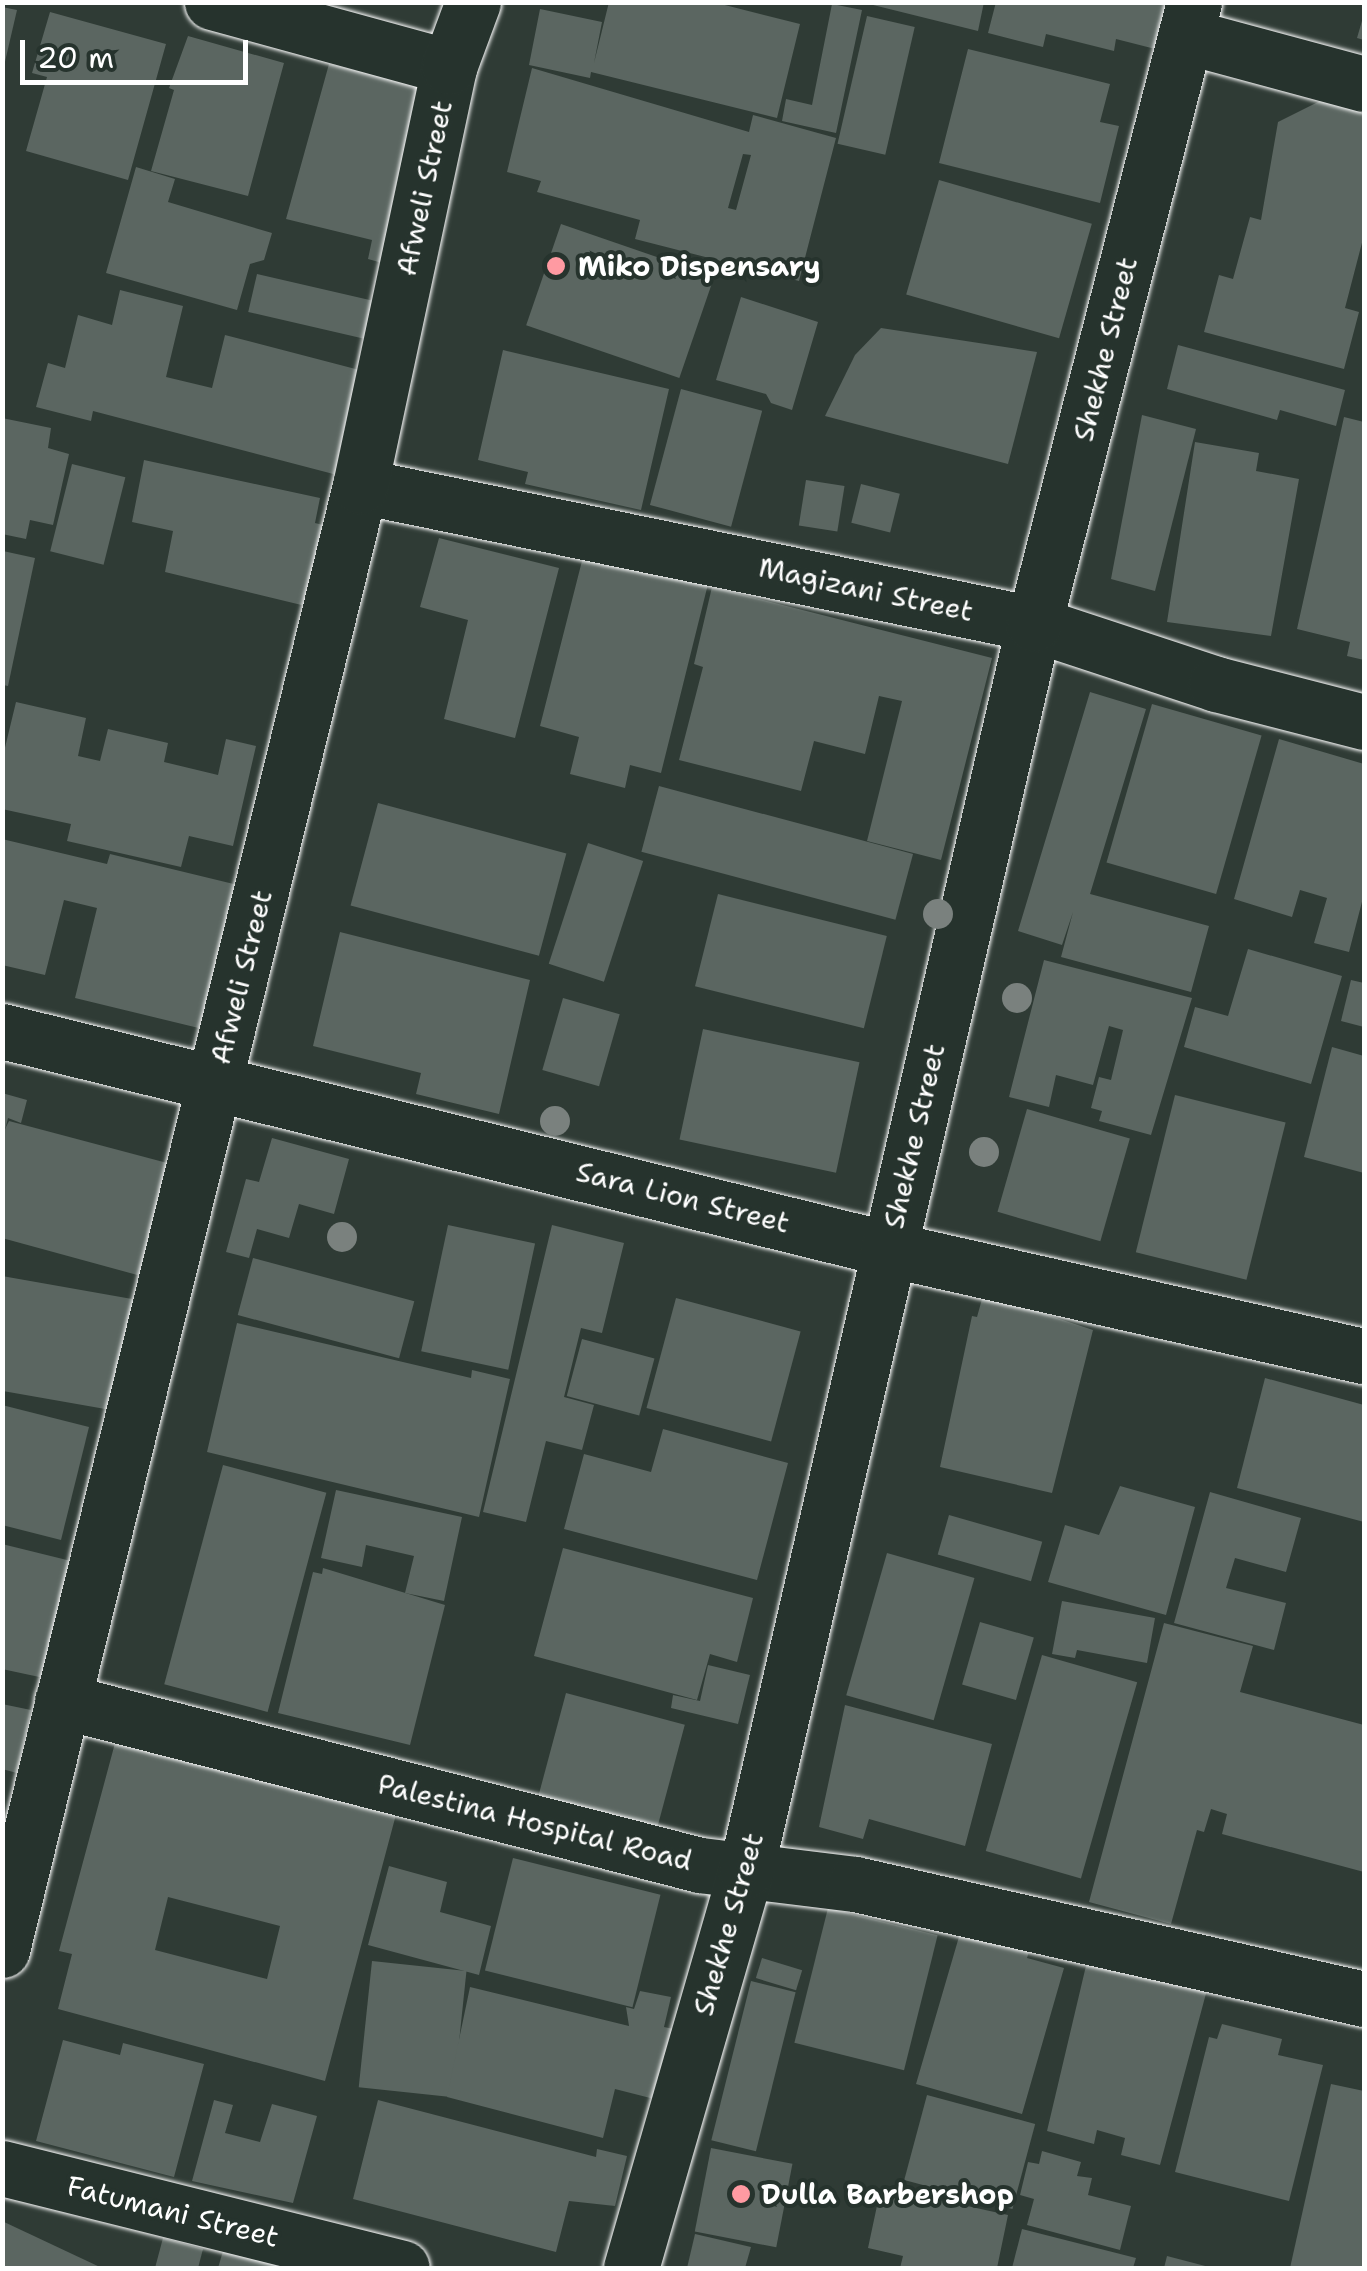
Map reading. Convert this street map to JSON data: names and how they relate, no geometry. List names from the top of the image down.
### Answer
{
  "streets": {
    "street": [
      "Afweli Street",
      "Shekhe Street",
      "Magizani Street",
      "Sara Lion Street",
      "Palestina Hospital Road",
      "Fatumani Street"
    ]
  },
  "crossings": [
    ["Afweli Street", "Magizani Street"],
    ["Afweli Street", "Sara Lion Street"],
    ["Afweli Street", "Palestina Hospital Road"],
    ["Shekhe Street", "Magizani Street"],
    ["Shekhe Street", "Sara Lion Street"],
    ["Shekhe Street", "Palestina Hospital Road"]
  ],
  "places": ["Miko Dispensary", "Dulla Barbershop"],
  "scale_bar": "20 m"
}
